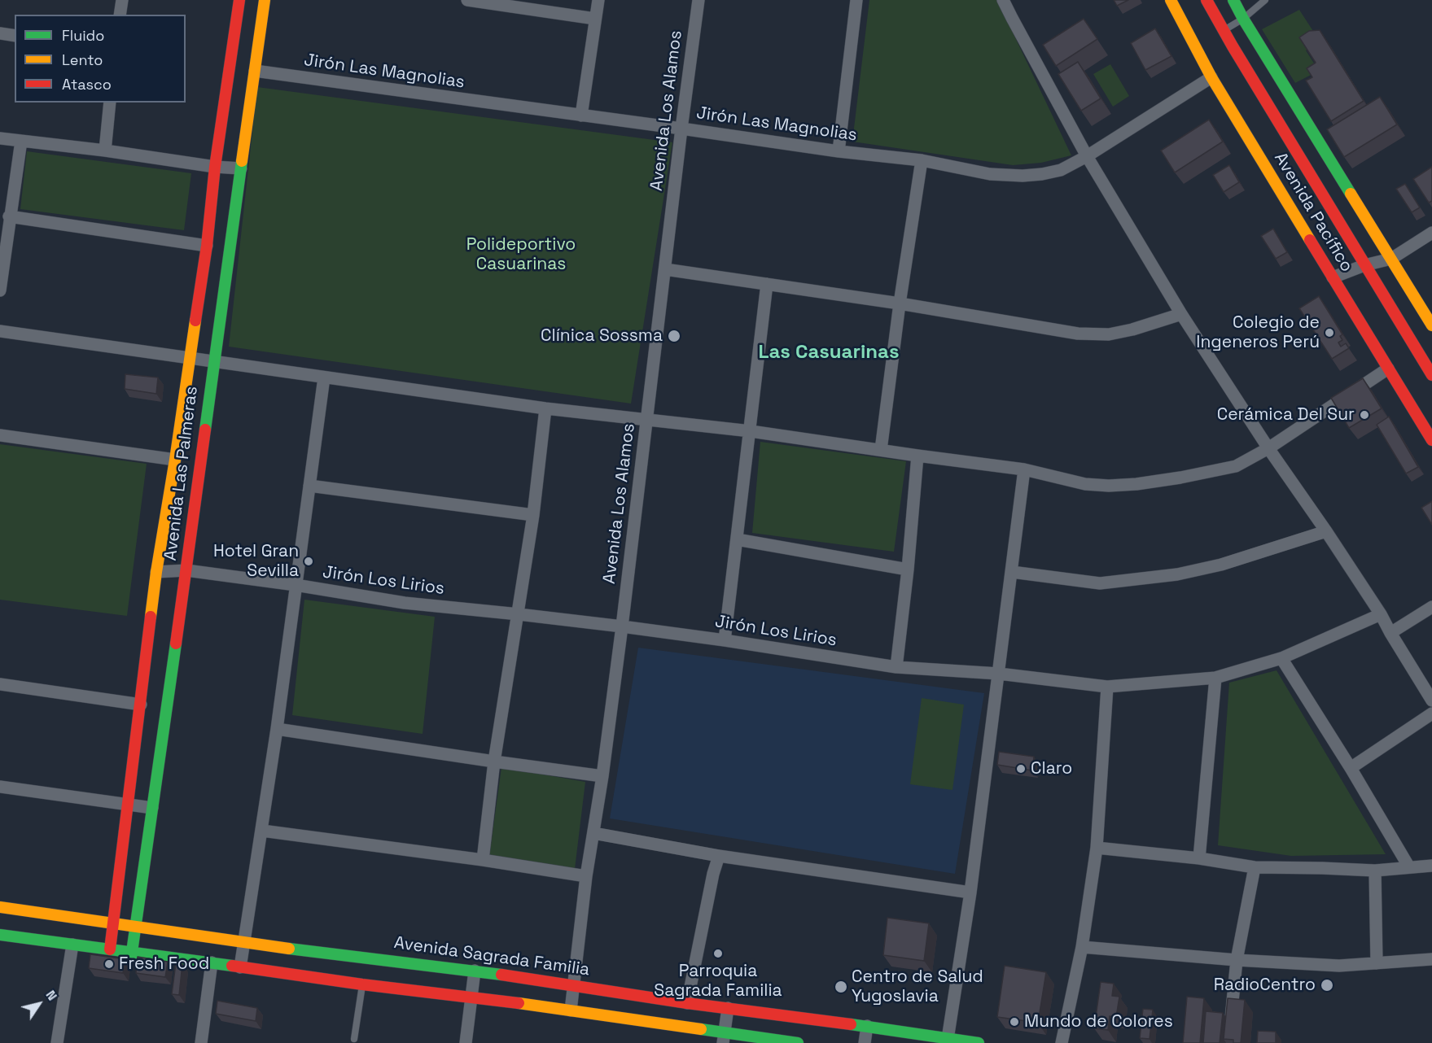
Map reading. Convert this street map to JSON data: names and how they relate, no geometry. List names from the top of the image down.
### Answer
{
  "streets": {
    "main road": ["Avenida Pacífico", "Avenida Las Palmeras", "Avenida Sagrada Familia"],
    "street": ["Jirón Las Magnolias", "Avenida Los Alamos", "Jirón Los Lirios"]
  },
  "crossings": [
    ["Jirón Las Magnolias", "Avenida Los Alamos"],
    ["Jirón Las Magnolias", "Avenida Pacífico"],
    ["Jirón Las Magnolias", "Avenida Las Palmeras"],
    ["Avenida Los Alamos", "Jirón Los Lirios"],
    ["Avenida Los Alamos", "Avenida Sagrada Familia"],
    ["Avenida Las Palmeras", "Jirón Los Lirios"],
    ["Avenida Las Palmeras", "Avenida Sagrada Familia"]
  ],
  "districts": ["Las Casuarinas"],
  "parks": ["Polideportivo Casuarinas"],
  "places": [
    "Colegio de Ingeneros Perú",
    "Clínica Sossma",
    "Cerámica Del Sur",
    "Hotel Gran Sevilla",
    "Claro",
    "Parroquia Sagrada Familia",
    "Fresh Food",
    "RadioCentro",
    "Centro de Salud Yugoslavia",
    "Mundo de Colores"
  ],
  "legend": ["Fluido", "Lento", "Atasco"],
  "north": "top right"
}
